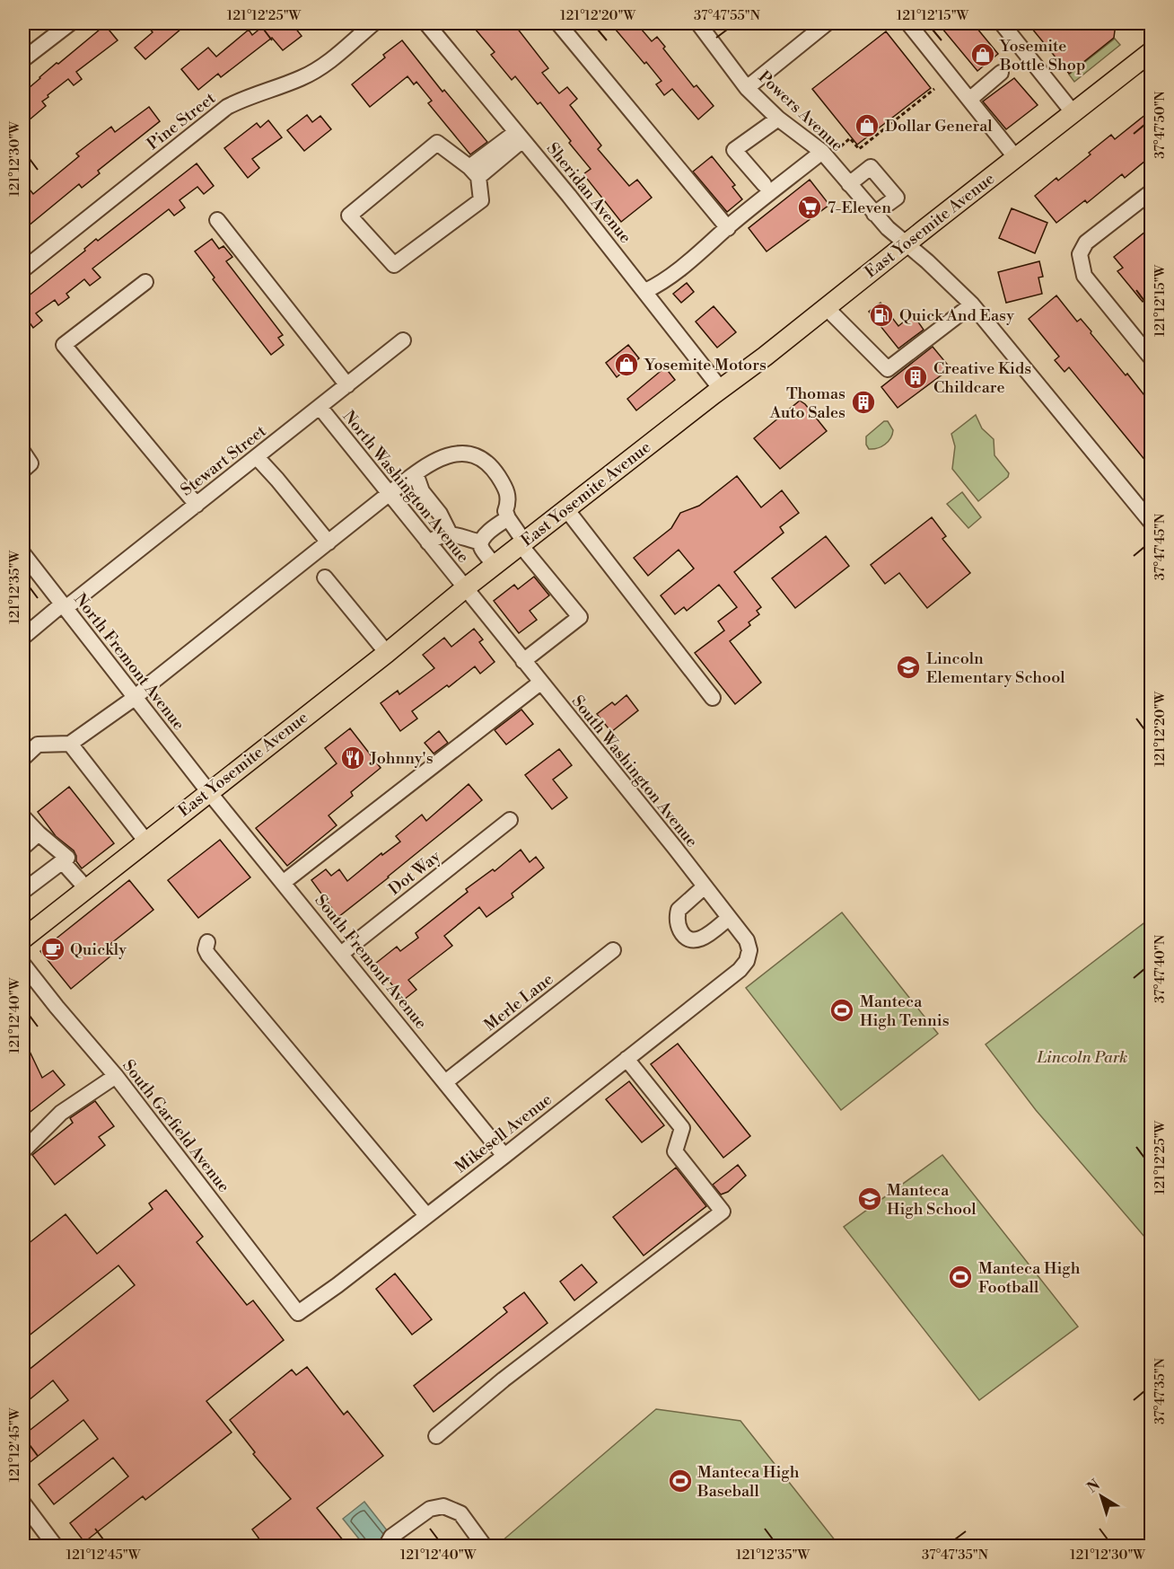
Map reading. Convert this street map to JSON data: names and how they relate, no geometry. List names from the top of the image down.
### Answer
{
  "streets": {
    "main road": ["East Yosemite Avenue"],
    "street": [
      "Powers Avenue",
      "Pine Street",
      "Sheridan Avenue",
      "Stewart Street",
      "North Washington Avenue",
      "North Fremont Avenue",
      "South Washington Avenue",
      "Dot Way",
      "South Fremont Avenue",
      "Merle Lane",
      "South Garfield Avenue",
      "Mikesell Avenue"
    ]
  },
  "crossings": [
    ["Powers Avenue", "East Yosemite Avenue"],
    ["Sheridan Avenue", "East Yosemite Avenue"],
    ["East Yosemite Avenue", "North Washington Avenue"],
    ["East Yosemite Avenue", "North Fremont Avenue"],
    ["East Yosemite Avenue", "South Washington Avenue"],
    ["East Yosemite Avenue", "South Fremont Avenue"],
    ["Stewart Street", "North Washington Avenue"],
    ["Stewart Street", "North Fremont Avenue"],
    ["North Washington Avenue", "South Washington Avenue"],
    ["North Fremont Avenue", "South Fremont Avenue"],
    ["South Washington Avenue", "Mikesell Avenue"],
    ["Dot Way", "South Fremont Avenue"],
    ["South Fremont Avenue", "Merle Lane"],
    ["South Fremont Avenue", "Mikesell Avenue"],
    ["South Garfield Avenue", "Mikesell Avenue"]
  ],
  "parks": ["Lincoln Park"],
  "places": {
    "shop": ["Yosemite Bottle Shop", "Dollar General", "Yosemite Motors"],
    "supermarket": ["7-Eleven"],
    "fuel station": ["Quick And Easy"],
    "building": ["Creative Kids Childcare", "Thomas Auto Sales"],
    "school or university": ["Lincoln Elementary School", "Manteca High School"],
    "restaurant": ["Johnny's"],
    "cafe": ["Quickly"],
    "sports": ["Manteca High Tennis", "Manteca High Football", "Manteca High Baseball"]
  },
  "north": "top left",
  "coordinates": [
    "121°12'25\"W",
    "121°12'20\"W",
    "37°47'55\"N",
    "121°12'15\"W",
    "37°47'50\"N",
    "121°12'30\"W",
    "37°47'45\"N",
    "121°12'35\"W",
    "37°47'40\"N",
    "121°12'40\"W",
    "37°47'35\"N",
    "121°12'45\"W"
  ]
}
